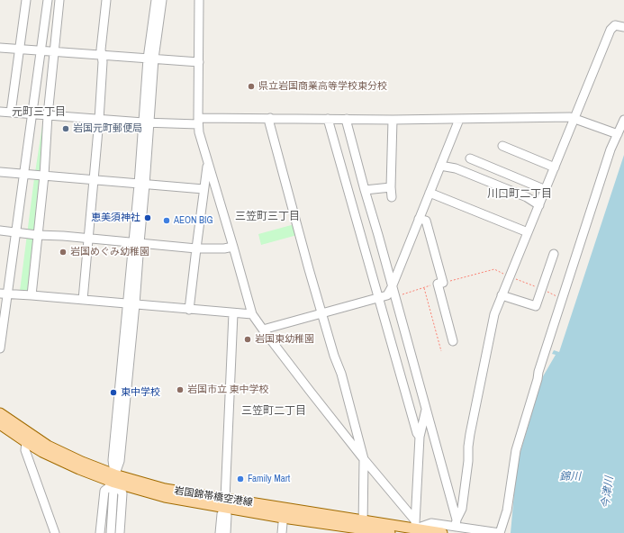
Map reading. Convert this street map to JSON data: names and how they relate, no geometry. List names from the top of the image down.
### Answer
{
  "streets": {
    "main road": ["岩国錦帯橋空港線"]
  },
  "districts": [
    "元町三丁目",
    "川口町二丁目",
    "三笠町三丁目",
    "三笠町二丁目"
  ],
  "water": ["錦川", "今津川"],
  "places": [
    "県立岩国商業高等学校東分校",
    "岩国元町郵便局",
    "恵美須神社",
    "AEON BIG",
    "岩国めぐみ幼稚園",
    "岩国東幼稚園",
    "岩国市立 東中学校",
    "東中学校",
    "Family Mart"
  ]
}
